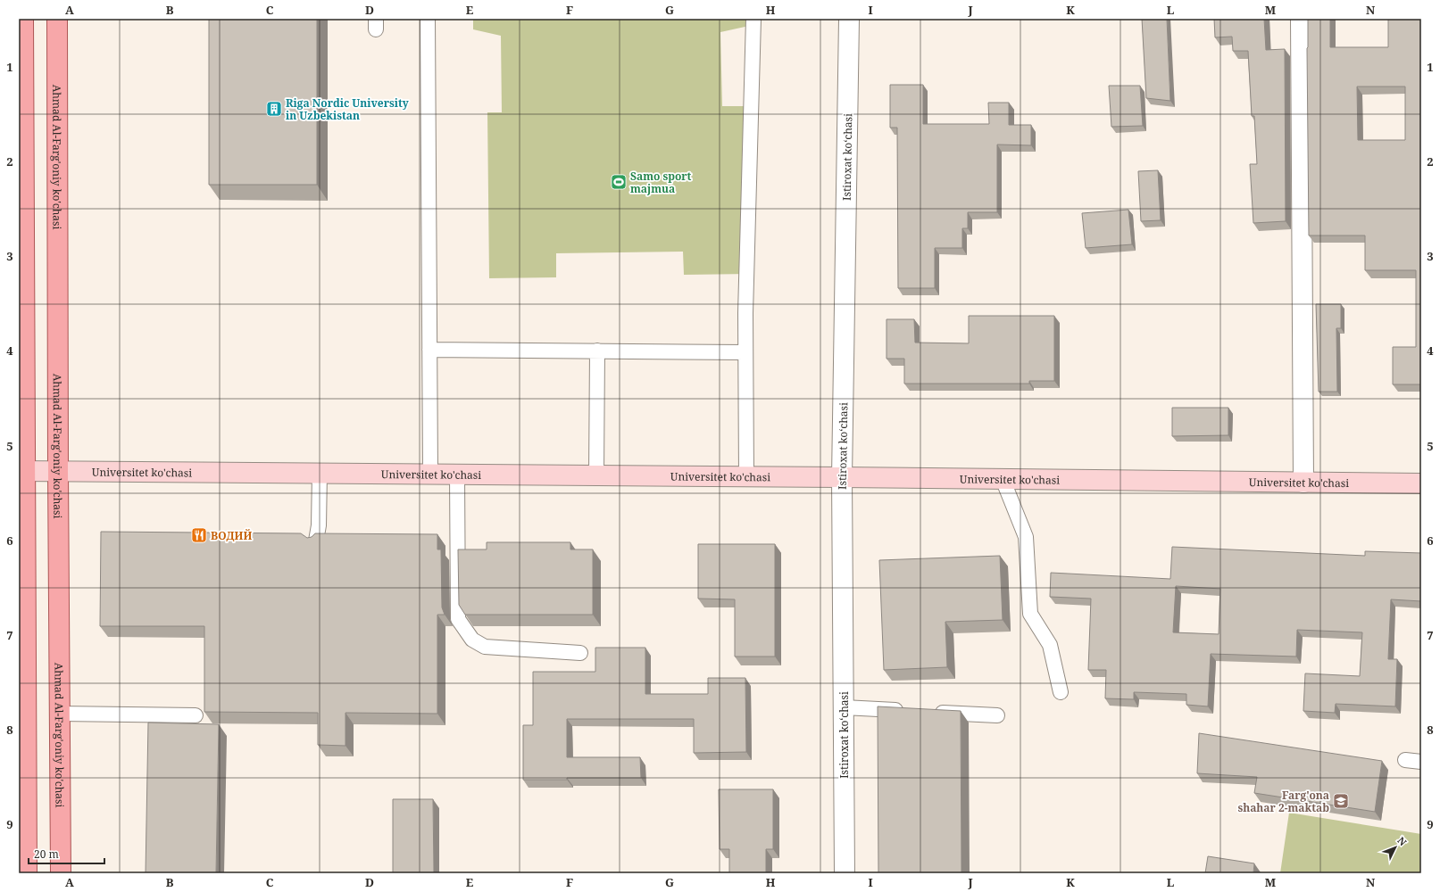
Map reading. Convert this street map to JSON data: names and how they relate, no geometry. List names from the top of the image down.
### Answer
{
  "streets": {
    "main road": ["Ahmad Al-Farg'oniy ko'chasi", "Universitet ko'chasi"],
    "street": ["Istiroxat koʻchasi"]
  },
  "crossings": [
    ["Ahmad Al-Farg'oniy ko'chasi", "Universitet ko'chasi"],
    ["Istiroxat koʻchasi", "Universitet ko'chasi"]
  ],
  "places": {
    "building": ["Riga Nordic University in Uzbekistan"],
    "sports": ["Samo sport majmua"],
    "restaurant": ["ВОДИЙ"],
    "school or university": ["Farg'ona shahar 2-maktab"]
  },
  "scale_bar": "20 m",
  "north": "top right",
  "grid": {
    "columns": [
      "A",
      "B",
      "C",
      "D",
      "E",
      "F",
      "G",
      "H",
      "I",
      "J",
      "K",
      "L",
      "M",
      "N"
    ],
    "rows": [
      "1",
      "2",
      "3",
      "4",
      "5",
      "6",
      "7",
      "8",
      "9"
    ]
  }
}
